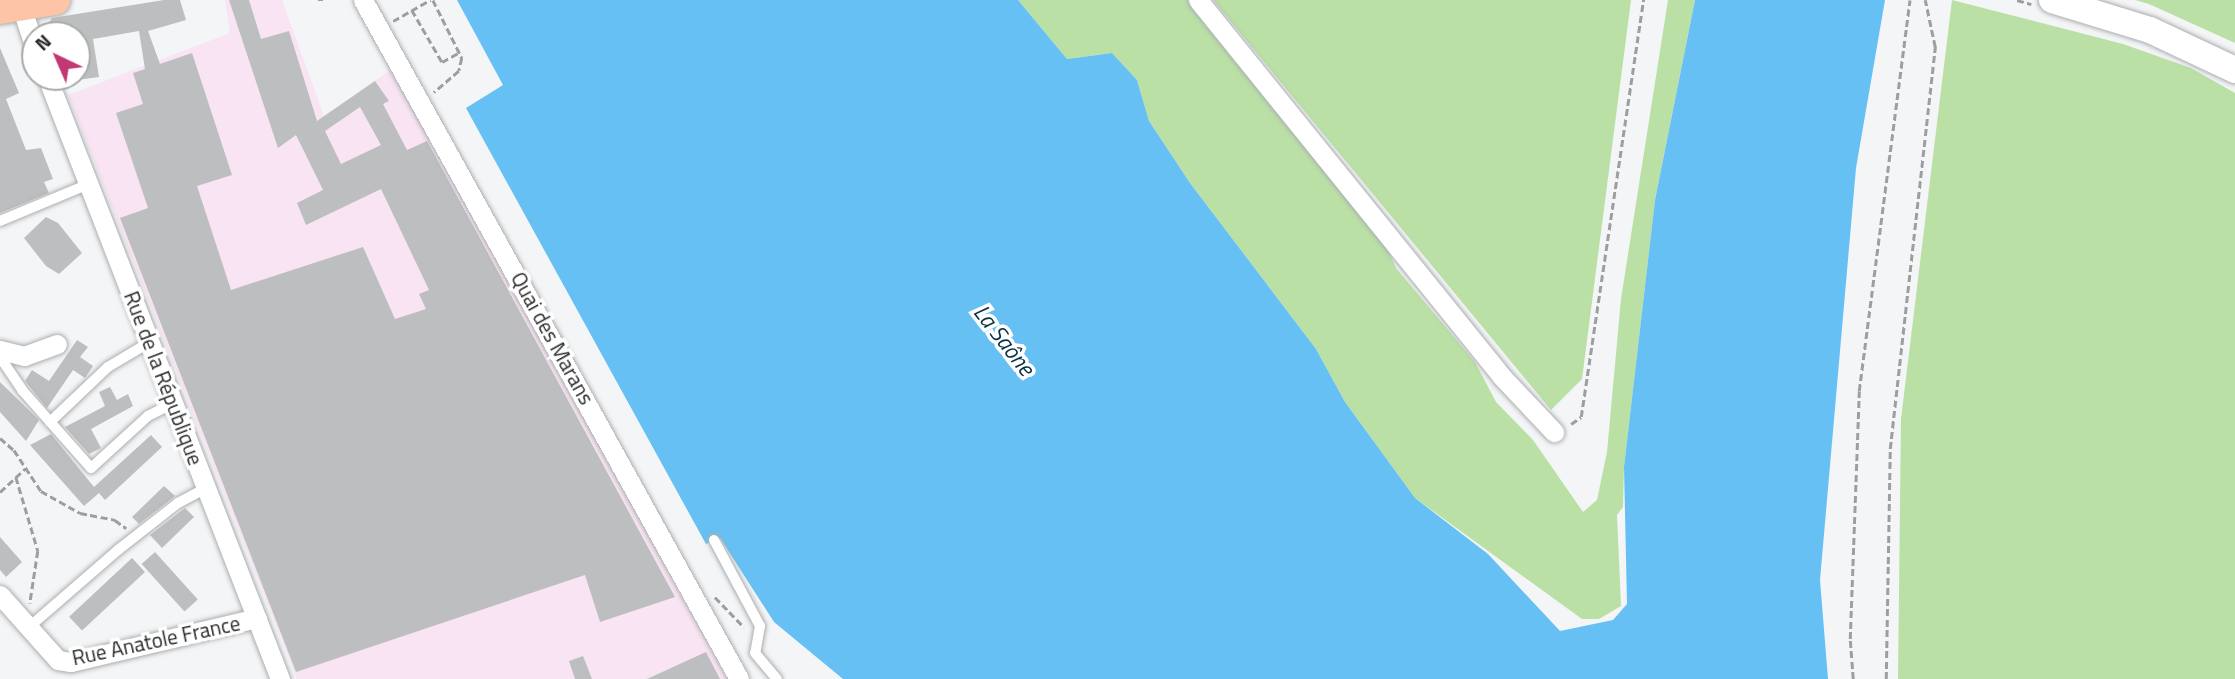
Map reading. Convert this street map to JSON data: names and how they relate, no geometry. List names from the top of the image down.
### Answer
{
  "streets": {
    "street": ["Quai des Marans", "Rue de la République", "Rue Anatole France"]
  },
  "crossings": [
    ["Rue de la République", "Rue Anatole France"]
  ],
  "water": ["La Saône"],
  "north": "top left"
}
